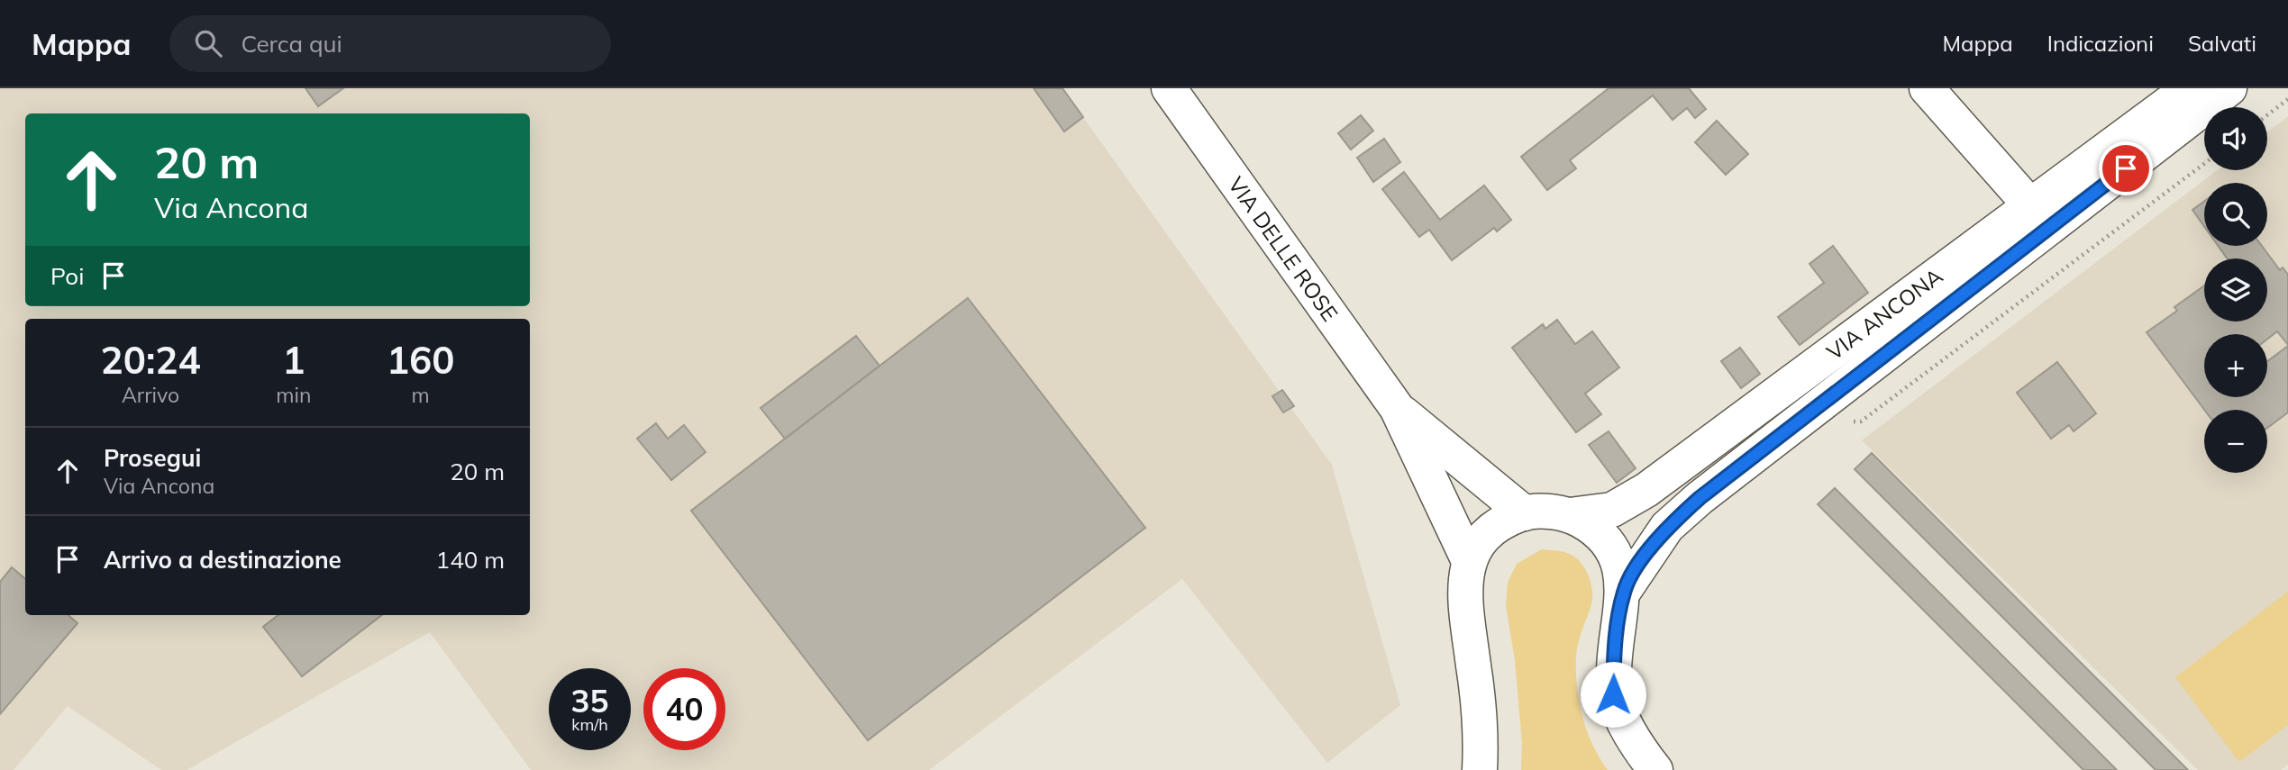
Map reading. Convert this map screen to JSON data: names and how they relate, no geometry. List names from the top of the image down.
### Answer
{
  "streets": {
    "street": ["VIA DELLE ROSE", "VIA ANCONA"]
  },
  "crossings": [
    ["VIA DELLE ROSE", "VIA ANCONA"]
  ],
  "page": {
    "header": "Mappa",
    "search": "Cerca qui",
    "nav": ["Mappa", "Indicazioni", "Salvati"],
    "map_buttons": ["+", "−"],
    "turn": ["20 m", "Via Ancona"],
    "then": "Poi",
    "eta": [
      "20:24",
      "Arrivo",
      "1",
      "min",
      "160",
      "m"
    ],
    "list": [
      {
        "name": "Prosegui",
        "note": "Via Ancona",
        "value": "20 m"
      },
      {
        "name": "Arrivo a destinazione",
        "value": "140 m"
      }
    ],
    "speed": "35 km/h",
    "limit": "40"
  }
}
